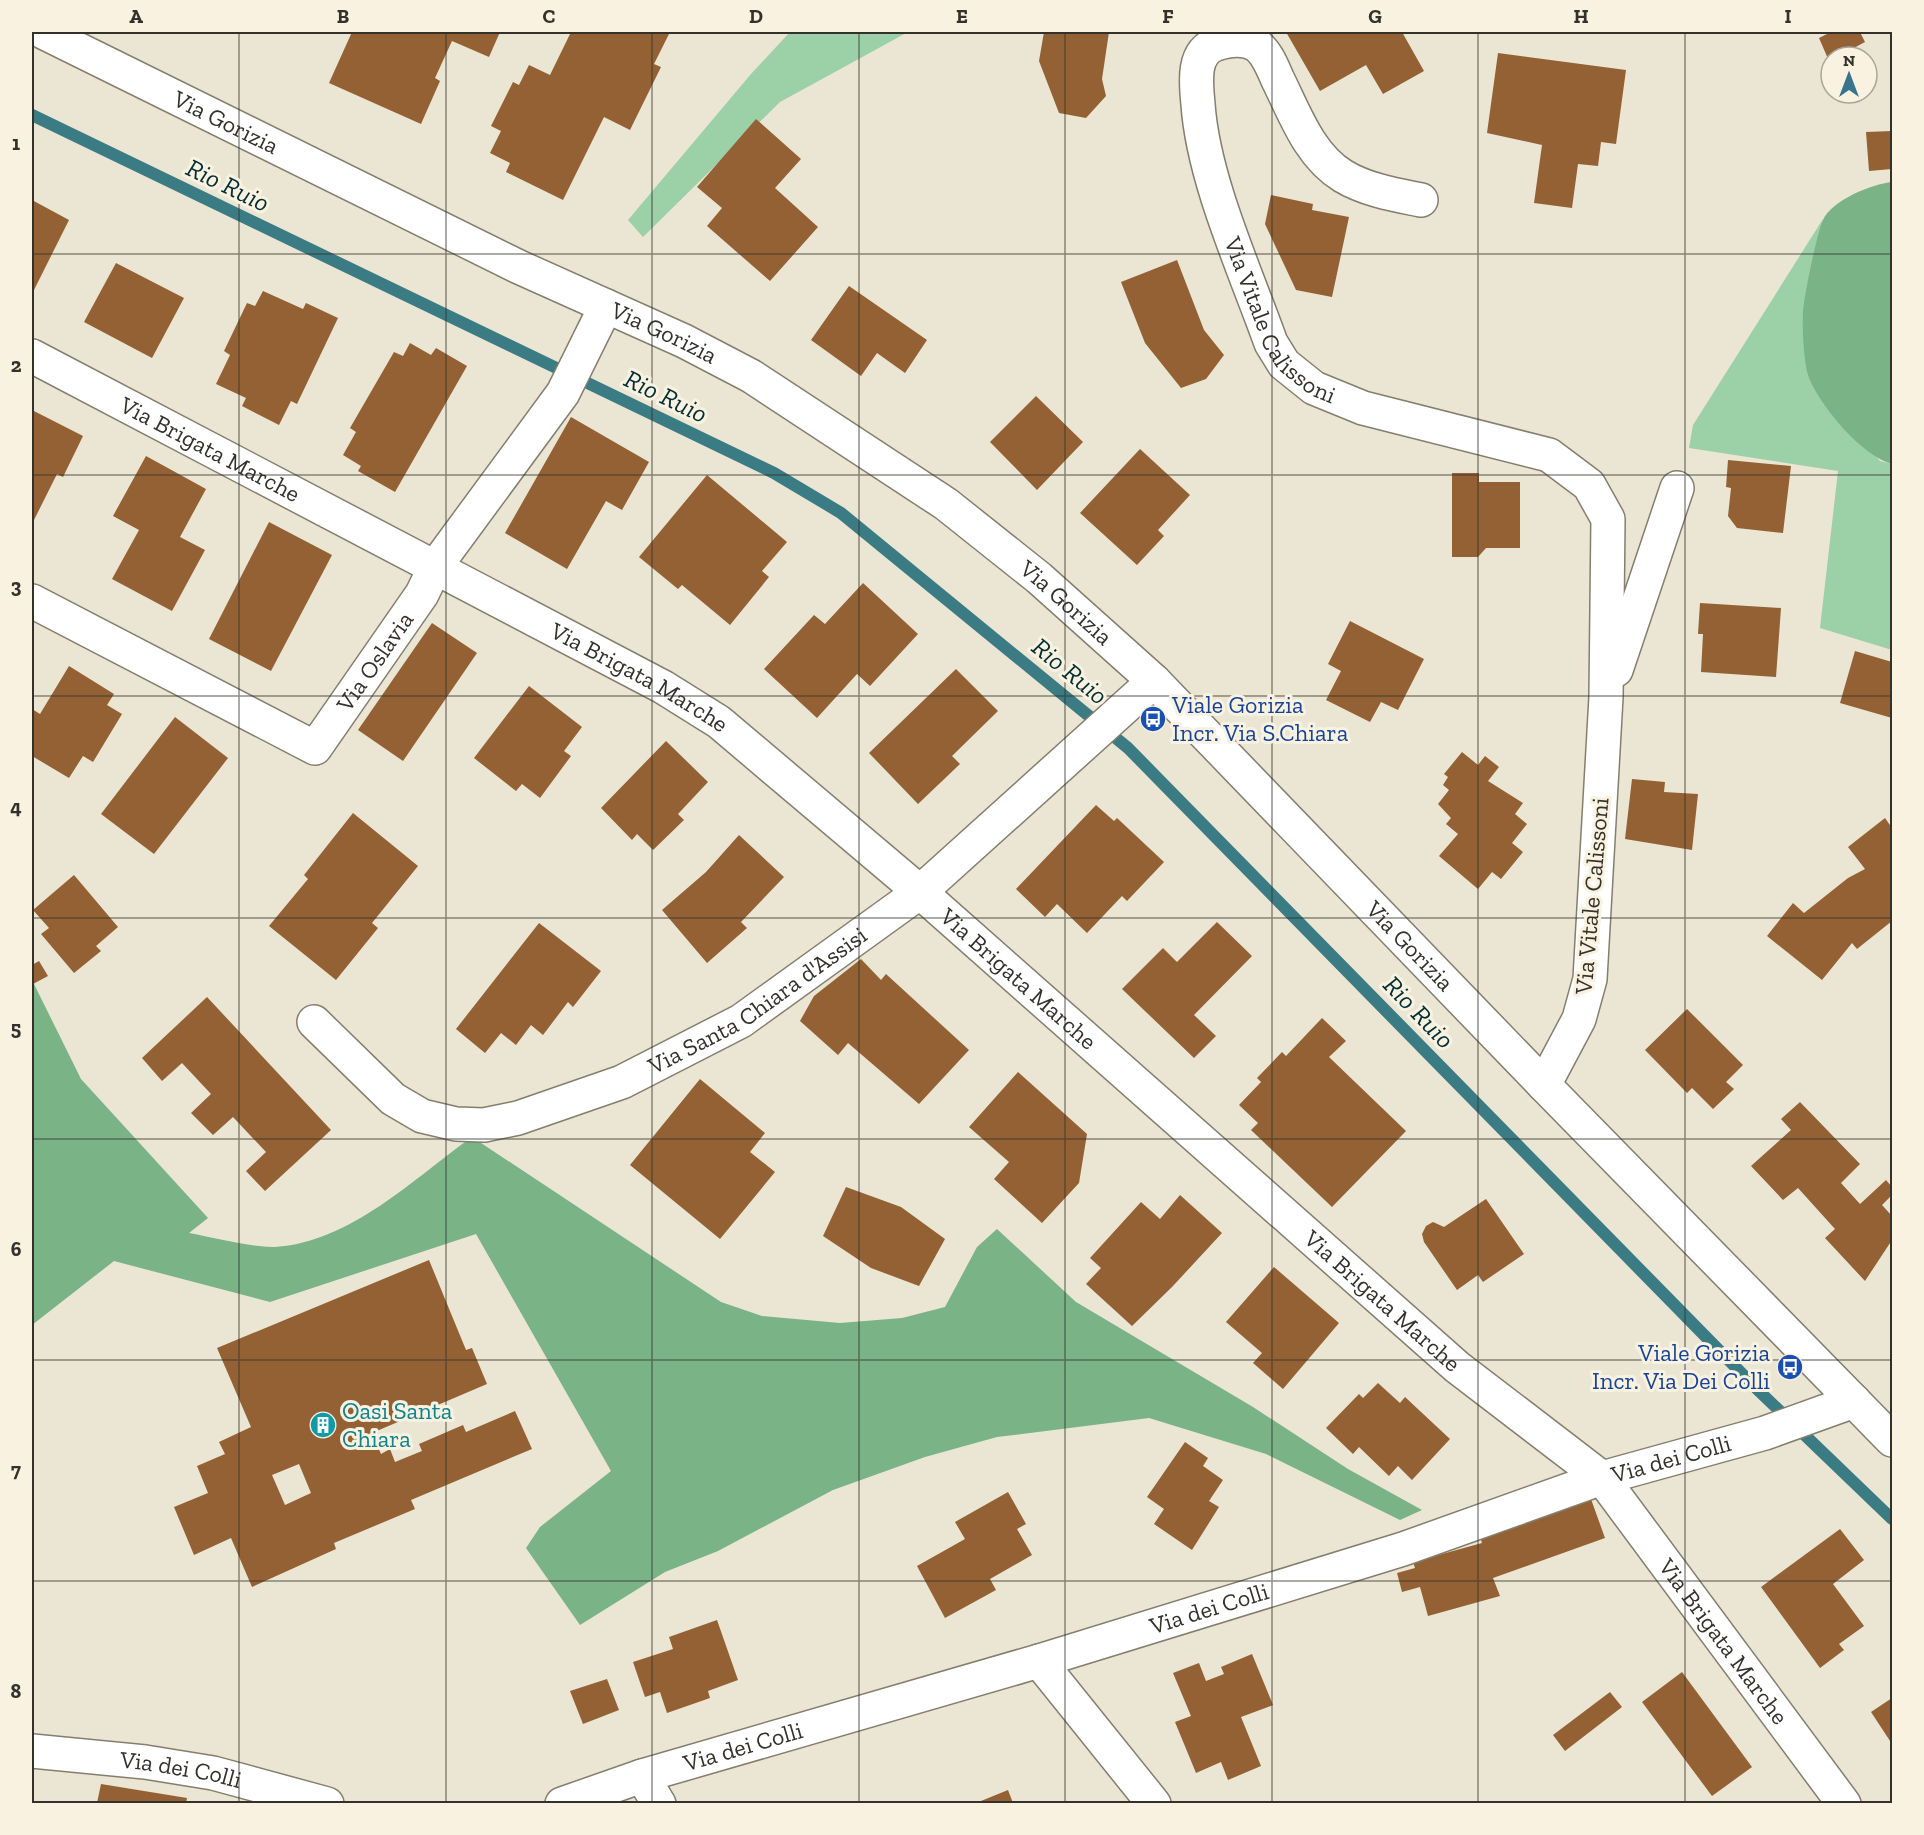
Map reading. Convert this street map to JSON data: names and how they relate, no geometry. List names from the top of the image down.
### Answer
{
  "streets": {
    "street": [
      "Via Gorizia",
      "Via Vitale Calissoni",
      "Via Brigata Marche",
      "Via Oslavia",
      "Via Santa Chiara d'Assisi",
      "Via dei Colli"
    ]
  },
  "crossings": [
    ["Via Gorizia", "Via Vitale Calissoni"],
    ["Via Gorizia", "Via Oslavia"],
    ["Via Gorizia", "Via Santa Chiara d'Assisi"],
    ["Via Gorizia", "Via dei Colli"],
    ["Via Brigata Marche", "Via Oslavia"],
    ["Via Brigata Marche", "Via Santa Chiara d'Assisi"],
    ["Via Brigata Marche", "Via dei Colli"]
  ],
  "water": ["Rio Ruio"],
  "places": {
    "bus stop": ["Viale Gorizia Incr. Via S.Chiara", "Viale Gorizia Incr. Via Dei Colli"],
    "building": ["Oasi Santa Chiara"]
  },
  "north": "top",
  "grid": {
    "columns": [
      "A",
      "B",
      "C",
      "D",
      "E",
      "F",
      "G",
      "H",
      "I"
    ],
    "rows": [
      "1",
      "2",
      "3",
      "4",
      "5",
      "6",
      "7",
      "8"
    ]
  }
}
